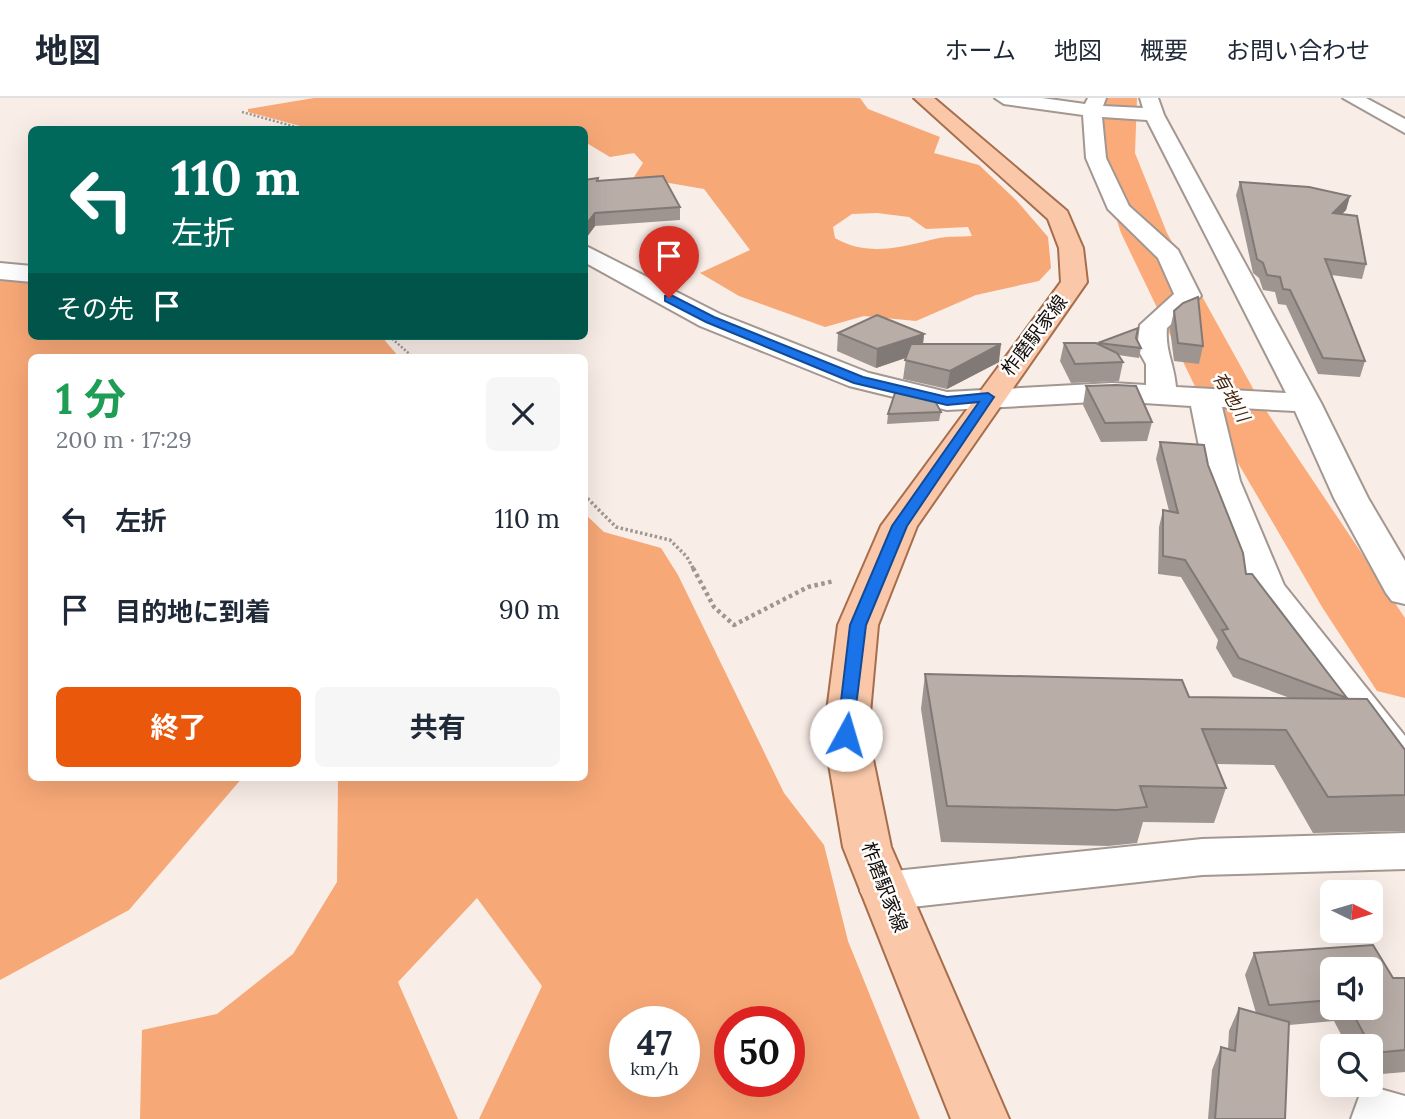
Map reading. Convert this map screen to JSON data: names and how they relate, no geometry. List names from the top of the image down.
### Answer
{
  "streets": {
    "main road": ["柞磨駅家線"]
  },
  "water": ["有地川"],
  "north": "right",
  "page": {
    "header": "地図",
    "nav": [
      "ホーム",
      "地図",
      "概要",
      "お問い合わせ"
    ],
    "turn": ["110 m", "左折"],
    "then": "その先",
    "heading": ["1 分", "200 m · 17:29"],
    "list": [
      {
        "name": "左折",
        "value": "110 m"
      },
      {
        "name": "目的地に到着",
        "value": "90 m"
      }
    ],
    "buttons": ["終了", "共有"],
    "speed": "47 km/h",
    "limit": "50"
  }
}
